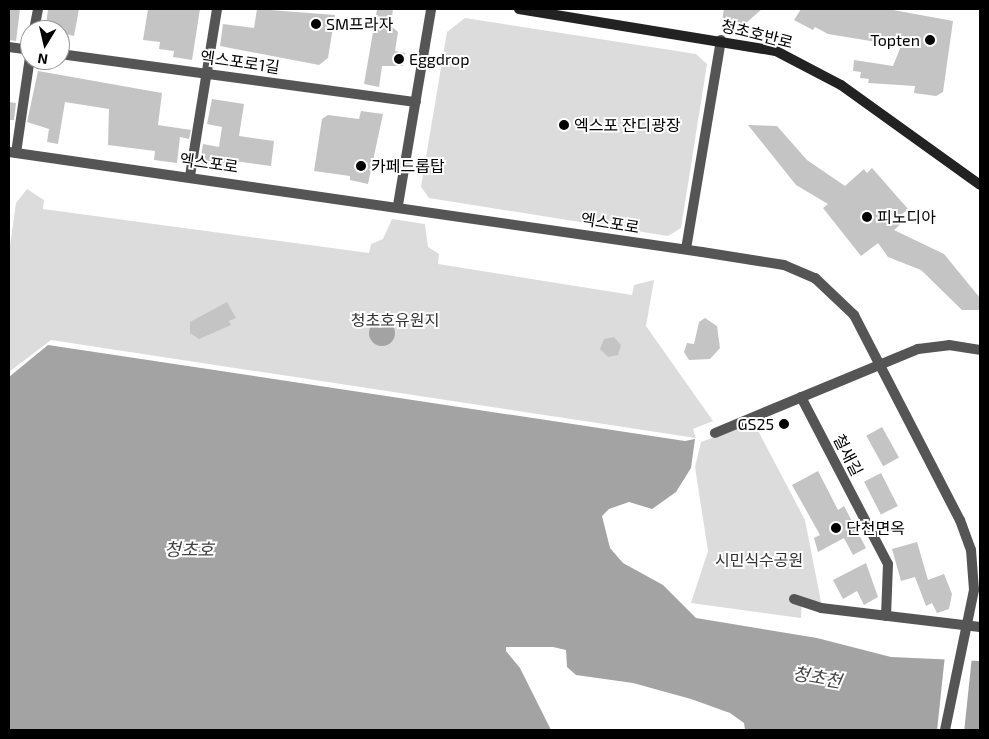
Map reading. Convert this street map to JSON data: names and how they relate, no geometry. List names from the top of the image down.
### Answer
{
  "streets": {
    "street": [
      "청초호반로",
      "엑스포로1길",
      "엑스포로",
      "철새길"
    ]
  },
  "water": ["청초호", "청초천"],
  "parks": ["청초호유원지", "시민식수공원"],
  "places": [
    "SM프라자",
    "Topten",
    "Eggdrop",
    "엑스포 잔디광장",
    "카페드롭탑",
    "피노디아",
    "GS25",
    "단천면옥"
  ],
  "north": "bottom"
}
